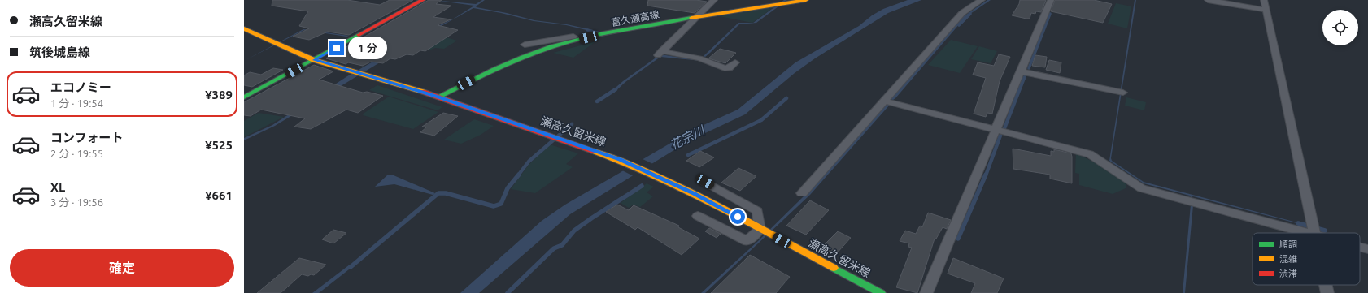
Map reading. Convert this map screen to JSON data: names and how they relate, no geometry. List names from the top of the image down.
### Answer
{
  "streets": {
    "main road": ["富久瀬高線", "瀬高久留米線"]
  },
  "crossings": [
    ["富久瀬高線", "瀬高久留米線"]
  ],
  "water": ["花宗川"],
  "legend": ["順調", "混雑", "渋滞"],
  "page": {
    "banner": ["瀬高久留米線", "筑後城島線"],
    "bubble": "1 分",
    "list": [
      {
        "name": "エコノミー",
        "note": "1 分 · 19:54",
        "value": "¥389"
      },
      {
        "name": "コンフォート",
        "note": "2 分 · 19:55",
        "value": "¥525"
      },
      {
        "name": "XL",
        "note": "3 分 · 19:56",
        "value": "¥661"
      }
    ],
    "buttons": "確定"
  }
}
